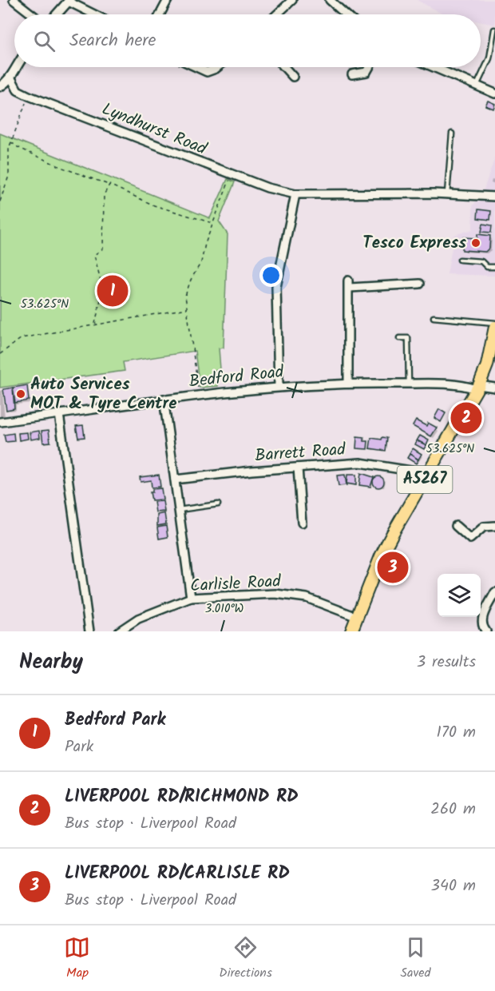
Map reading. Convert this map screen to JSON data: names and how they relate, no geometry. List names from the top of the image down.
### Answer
{
  "streets": {
    "main road": ["A5267"],
    "street": [
      "Lyndhurst Road",
      "Bedford Road",
      "Barrett Road",
      "Carlisle Road"
    ]
  },
  "crossings": [
    ["Bedford Road", "A5267"],
    ["Barrett Road", "A5267"],
    ["A5267", "Carlisle Road"]
  ],
  "places": ["Tesco Express", "Auto Services MOT & Tyre Centre"],
  "page": {
    "search": "Search here",
    "pins": ["1", "2", "3"],
    "heading": ["Nearby", "3 results"],
    "list": [
      {
        "mark": "1",
        "name": "Bedford Park",
        "note": "Park",
        "value": "170 m"
      },
      {
        "mark": "2",
        "name": "LIVERPOOL RD/RICHMOND RD",
        "note": "Bus stop · Liverpool Road",
        "value": "260 m"
      },
      {
        "mark": "3",
        "name": "LIVERPOOL RD/CARLISLE RD",
        "note": "Bus stop · Liverpool Road",
        "value": "340 m"
      }
    ],
    "nav": ["Map", "Directions", "Saved"]
  },
  "coordinates": ["53.625°N", "3.010°W"]
}
